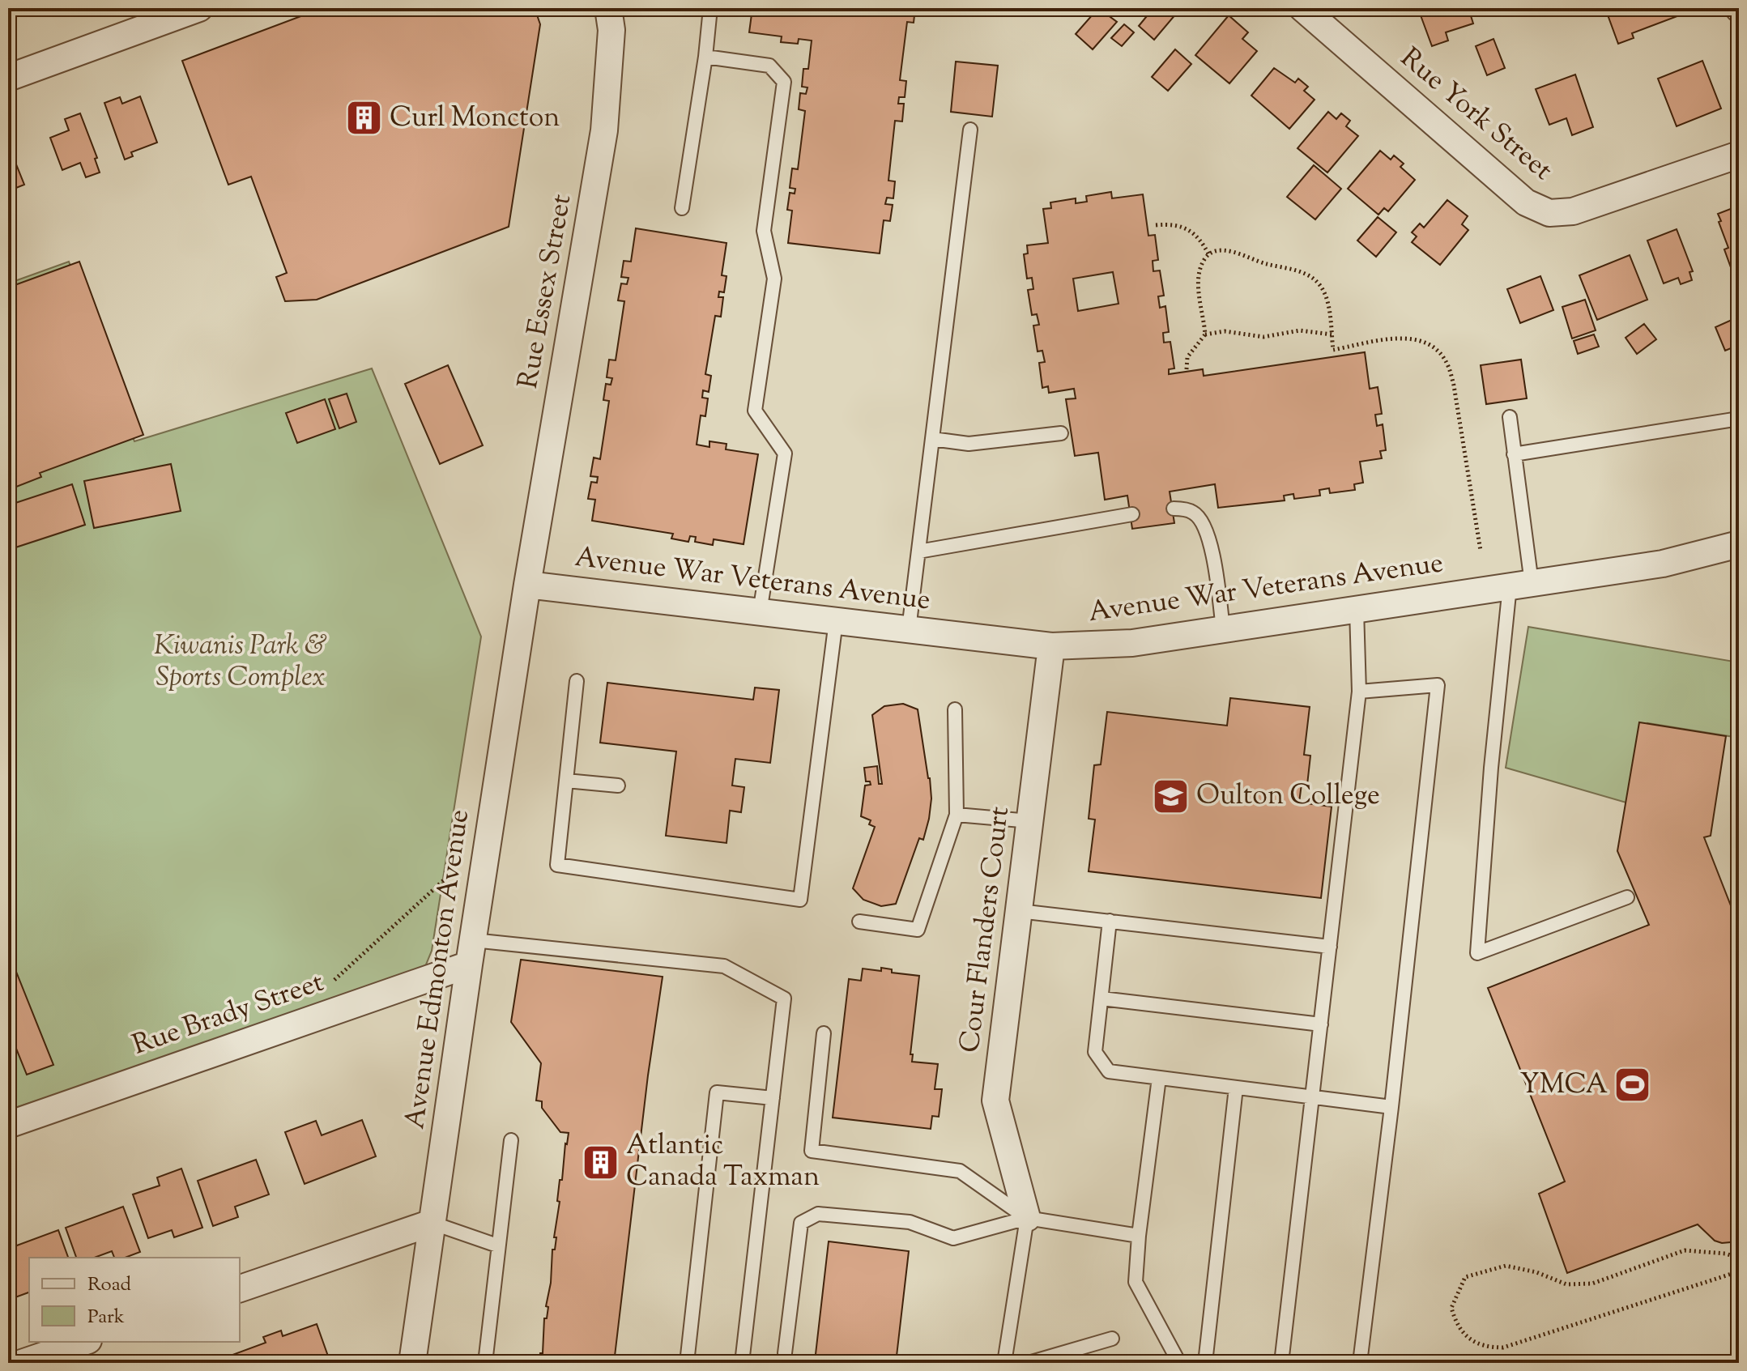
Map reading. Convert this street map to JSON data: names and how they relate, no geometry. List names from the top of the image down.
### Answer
{
  "streets": {
    "street": [
      "Rue York Street",
      "Rue Essex Street",
      "Avenue War Veterans Avenue",
      "Cour Flanders Court",
      "Avenue Edmonton Avenue",
      "Rue Brady Street"
    ]
  },
  "crossings": [
    ["Rue Essex Street", "Avenue War Veterans Avenue"],
    ["Rue Essex Street", "Avenue Edmonton Avenue"],
    ["Avenue War Veterans Avenue", "Cour Flanders Court"],
    ["Avenue War Veterans Avenue", "Avenue Edmonton Avenue"],
    ["Avenue Edmonton Avenue", "Rue Brady Street"]
  ],
  "parks": ["Kiwanis Park & Sports Complex"],
  "places": {
    "building": ["Curl Moncton", "Atlantic Canada Taxman"],
    "school or university": ["Oulton College"],
    "sports": ["YMCA"]
  },
  "legend": ["Road", "Park"]
}
